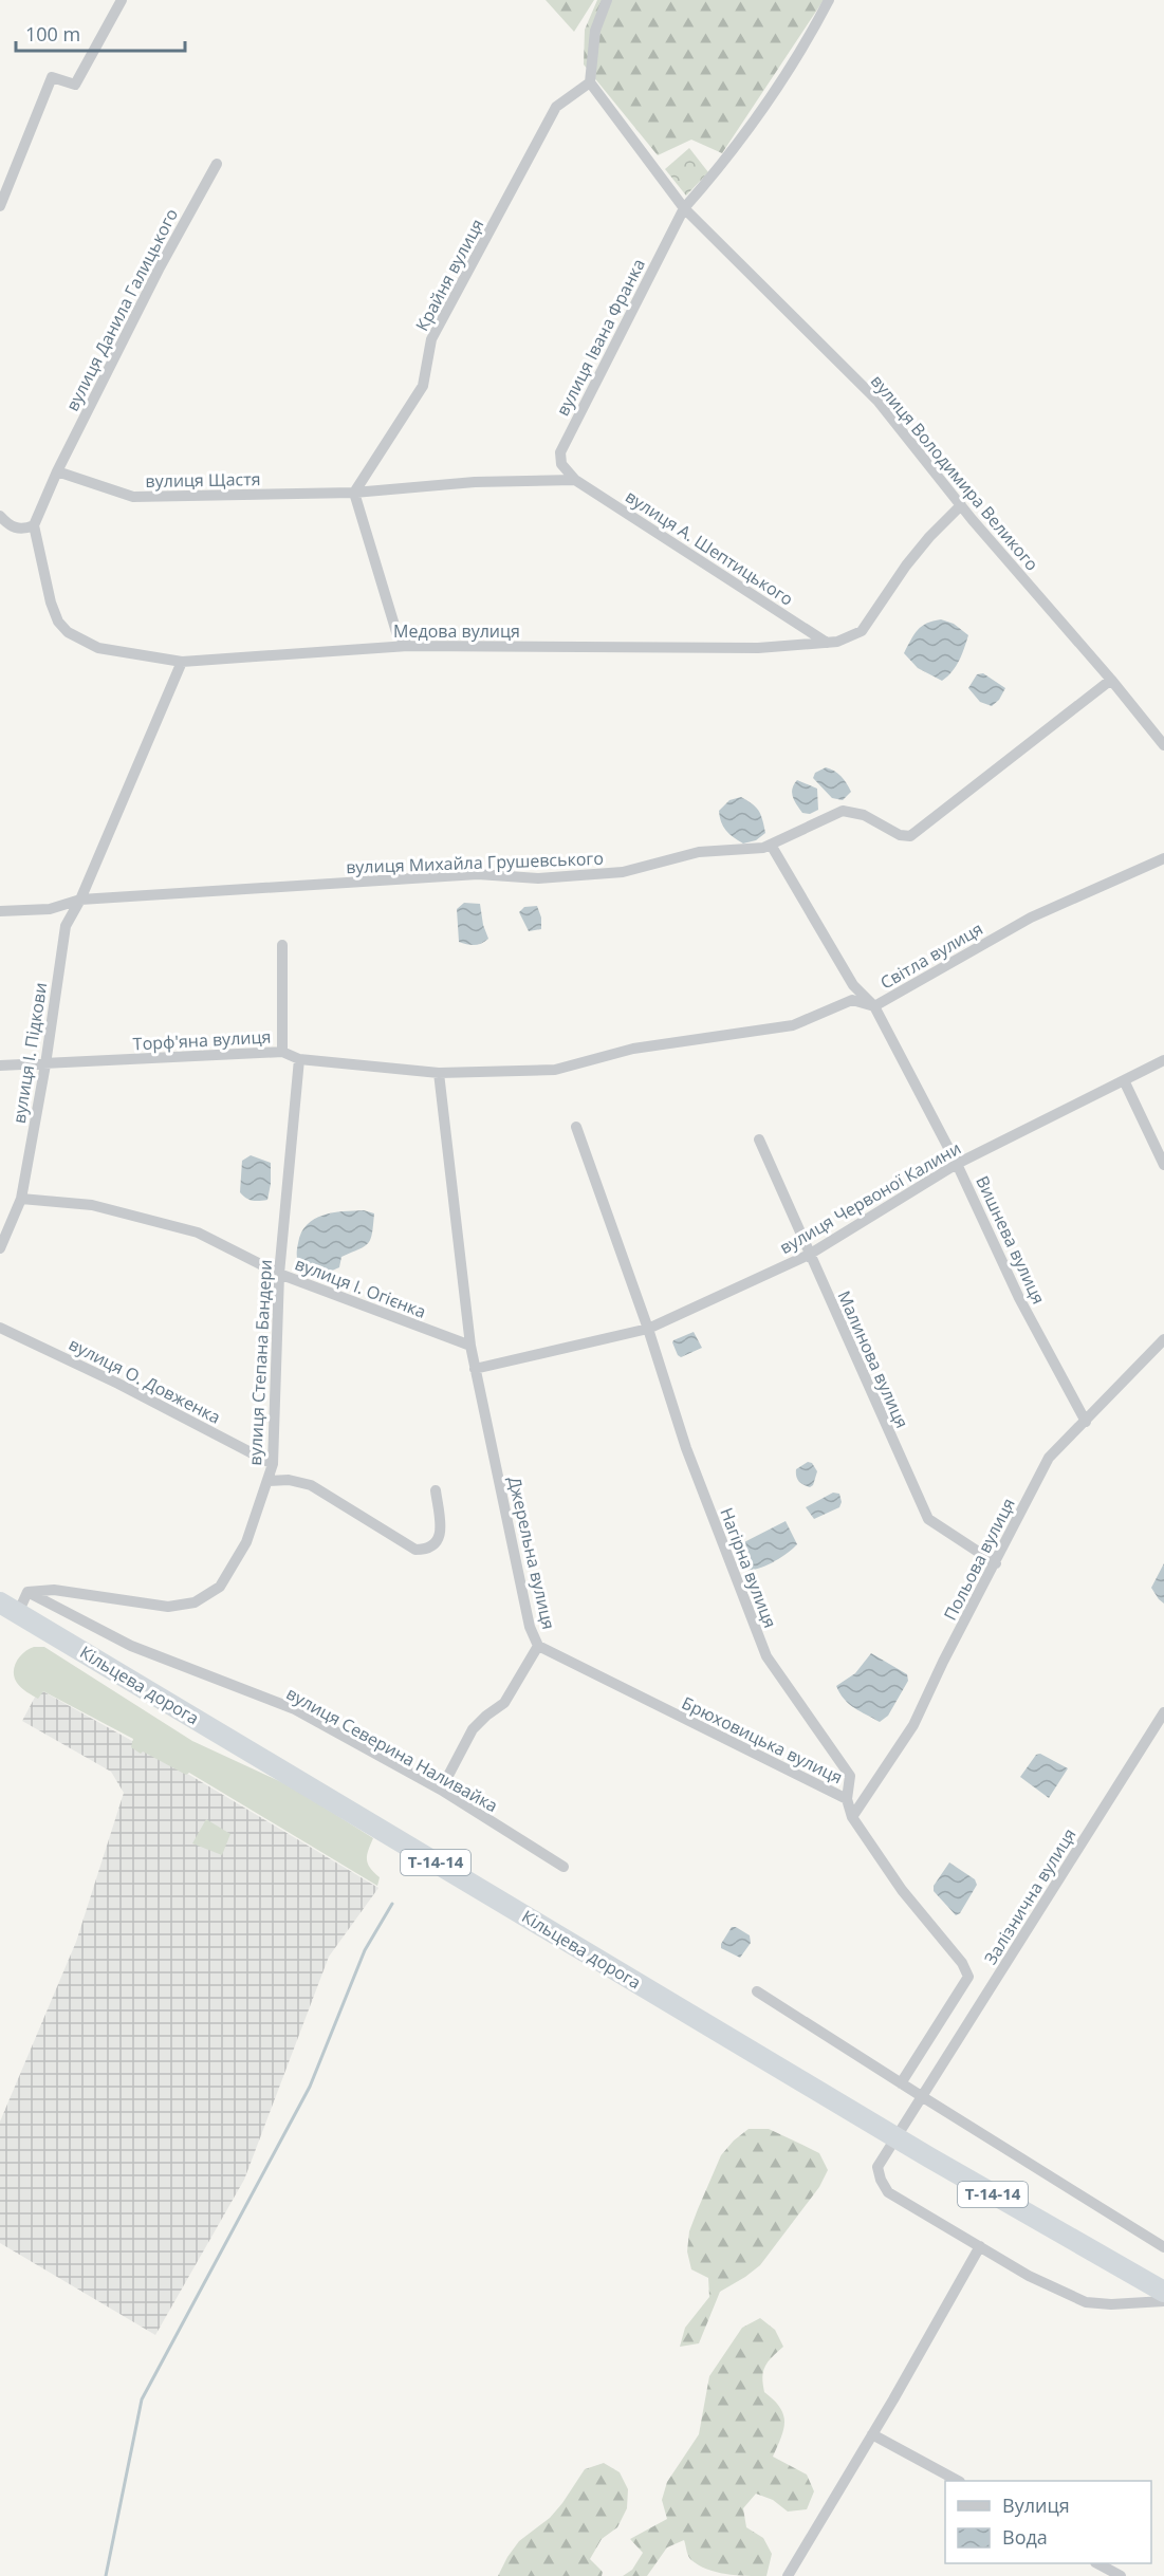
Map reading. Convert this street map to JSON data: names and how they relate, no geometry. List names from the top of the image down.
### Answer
{
  "streets": {
    "highway": ["Кільцева дорога", "Т-14-14"],
    "street": [
      "Крайня вулиця",
      "вулиця Данила Галицького",
      "вулиця Івана Франка",
      "вулиця Володимира Великого",
      "вулиця Щастя",
      "вулиця А. Шептицького",
      "Медова вулиця",
      "вулиця Михайла Грушевського",
      "Світла вулиця",
      "Торф'яна вулиця",
      "вулиця І. Підкови",
      "вулиця Червоної Калини",
      "Вишнева вулиця",
      "вулиця І. Огієнка",
      "Малинова вулиця",
      "вулиця Степана Бандери",
      "вулиця О. Довженка",
      "Джерельна вулиця",
      "Польова вулиця",
      "Нагірна вулиця",
      "Брюховицька вулиця",
      "вулиця Северина Наливайка",
      "Залізнична вулиця"
    ]
  },
  "crossings": [
    ["Крайня вулиця", "вулиця Володимира Великого"],
    ["Крайня вулиця", "вулиця Щастя"],
    ["вулиця Данила Галицького", "вулиця Щастя"],
    ["вулиця Івана Франка", "вулиця Володимира Великого"],
    ["вулиця Івана Франка", "вулиця Щастя"],
    ["вулиця Івана Франка", "вулиця А. Шептицького"],
    ["вулиця Володимира Великого", "Медова вулиця"],
    ["вулиця Володимира Великого", "вулиця Михайла Грушевського"],
    ["вулиця Щастя", "вулиця А. Шептицького"],
    ["вулиця А. Шептицького", "Медова вулиця"],
    ["Медова вулиця", "вулиця І. Підкови"],
    ["вулиця Михайла Грушевського", "вулиця І. Підкови"],
    ["вулиця Михайла Грушевського", "Вишнева вулиця"],
    ["Світла вулиця", "Торф'яна вулиця"],
    ["Світла вулиця", "Вишнева вулиця"],
    ["Торф'яна вулиця", "вулиця І. Підкови"],
    ["Торф'яна вулиця", "вулиця Степана Бандери"],
    ["Торф'яна вулиця", "Джерельна вулиця"],
    ["вулиця І. Підкови", "вулиця І. Огієнка"],
    ["вулиця Червоної Калини", "Вишнева вулиця"],
    ["вулиця Червоної Калини", "Малинова вулиця"],
    ["вулиця Червоної Калини", "Джерельна вулиця"],
    ["вулиця Червоної Калини", "Нагірна вулиця"],
    ["Вишнева вулиця", "Польова вулиця"],
    ["вулиця І. Огієнка", "вулиця Степана Бандери"],
    ["вулиця І. Огієнка", "Джерельна вулиця"],
    ["Малинова вулиця", "Польова вулиця"],
    ["вулиця Степана Бандери", "вулиця О. Довженка"],
    ["вулиця Степана Бандери", "вулиця Северина Наливайка"],
    ["Джерельна вулиця", "Брюховицька вулиця"],
    ["Джерельна вулиця", "вулиця Северина Наливайка"],
    ["Польова вулиця", "Брюховицька вулиця"],
    ["Нагірна вулиця", "Брюховицька вулиця"]
  ],
  "legend": ["Вулиця", "Вода"],
  "scale_bar": "100 m"
}
